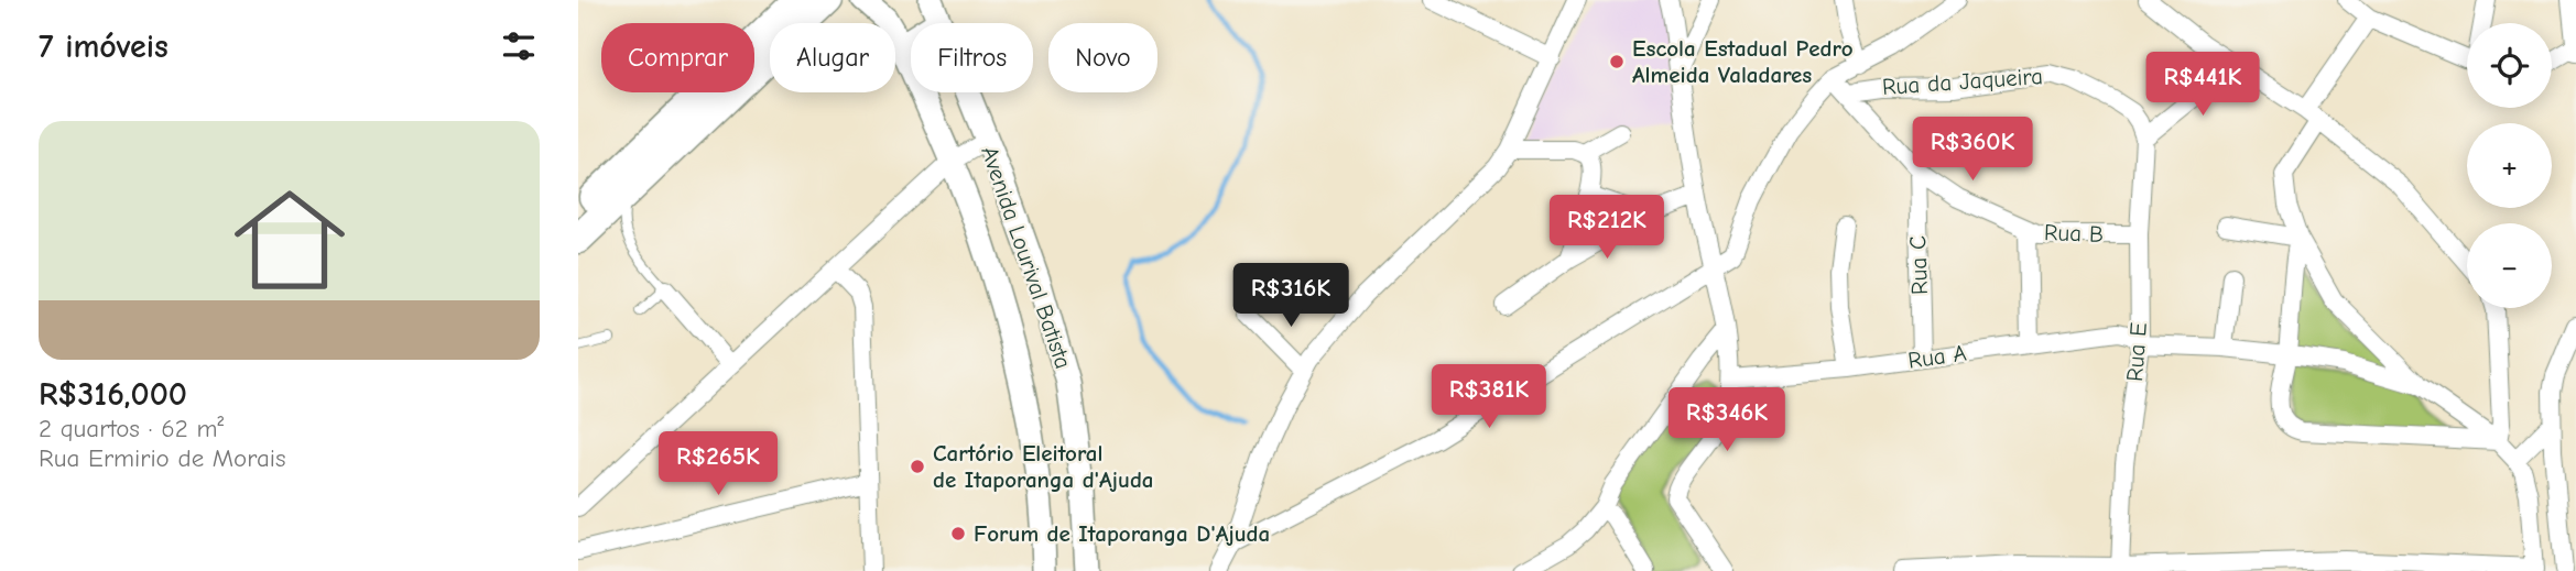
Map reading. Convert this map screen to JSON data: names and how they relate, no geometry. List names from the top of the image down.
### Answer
{
  "streets": {
    "main road": ["Avenida Lourival Batista"],
    "street": [
      "Rua da Jaqueira",
      "Rua B",
      "Rua C",
      "Rua E",
      "Rua A"
    ]
  },
  "crossings": [
    ["Rua da Jaqueira", "Rua B"],
    ["Rua da Jaqueira", "Rua E"],
    ["Rua B", "Rua C"],
    ["Rua B", "Rua E"],
    ["Rua C", "Rua A"],
    ["Rua E", "Rua A"]
  ],
  "places": ["Escola Estadual Pedro Almeida Valadares", "Cartório Eleitoral de Itaporanga d'Ajuda", "Forum de Itaporanga D'Ajuda"],
  "page": {
    "heading": "7 imóveis",
    "map_buttons": ["+", "−"],
    "chip": [
      "Comprar",
      "Alugar",
      "Filtros",
      "Novo"
    ],
    "price": [
      "R$441K",
      "R$360K",
      "R$212K",
      "R$316K",
      "R$381K",
      "R$346K",
      "R$265K"
    ],
    "list": [
      {
        "name": "R$316,000",
        "note": "2 quartos · 62 m² · Rua Ermirio de Morais"
      }
    ]
  }
}
